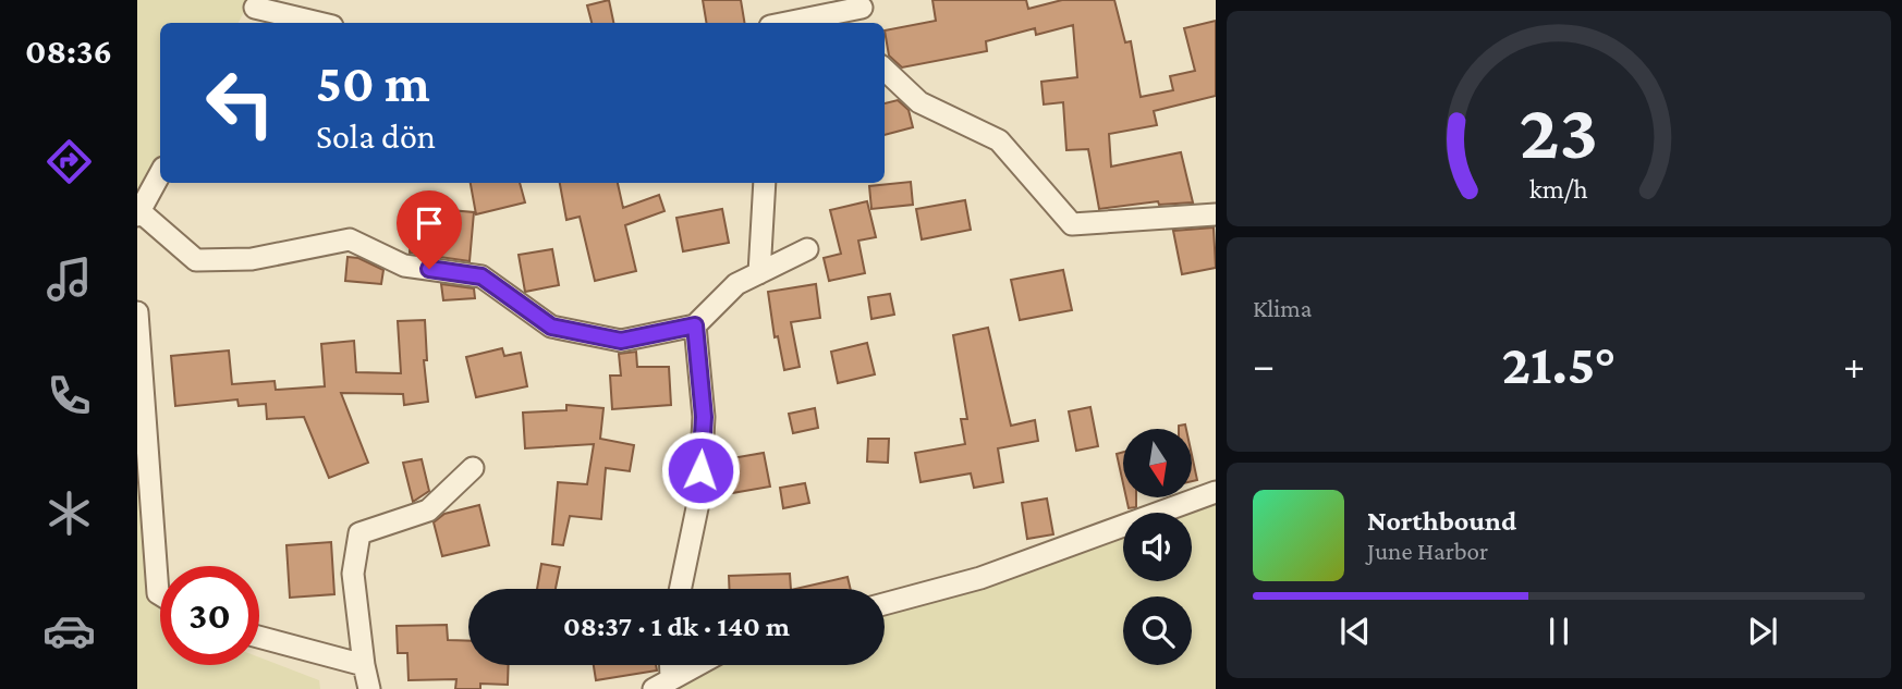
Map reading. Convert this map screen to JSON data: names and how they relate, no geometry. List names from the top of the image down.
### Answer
{
  "north": "bottom",
  "page": {
    "tabs": "08:36",
    "turn": ["50 m", "Sola dön"],
    "tile": "Klima",
    "heat": ["−", "21.5°", "+"],
    "song": ["Northbound", "June Harbor"],
    "limit": "30",
    "trip": "08:37 · 1 dk · 140 m",
    "gauge": ["23", "km/h"]
  }
}
